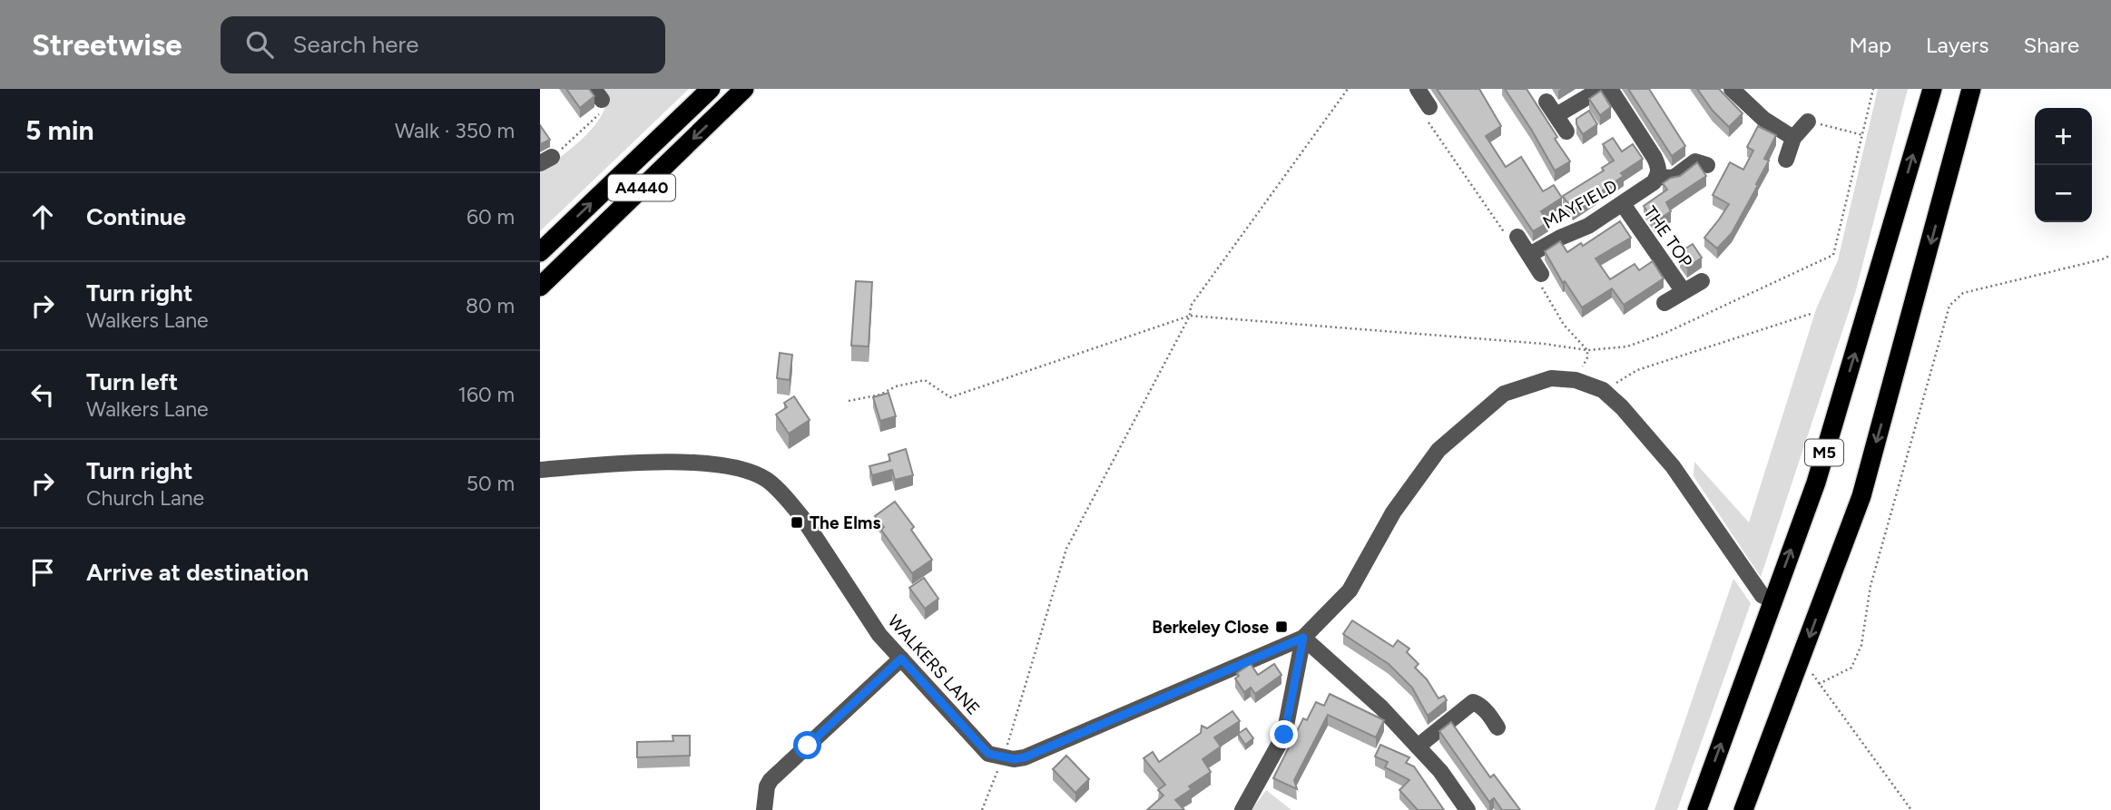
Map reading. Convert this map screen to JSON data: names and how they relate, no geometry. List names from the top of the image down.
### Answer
{
  "streets": {
    "highway": ["A4440", "M5"],
    "street": ["MAYFIELD", "THE TOP", "WALKERS LANE"]
  },
  "crossings": [
    ["MAYFIELD", "THE TOP"]
  ],
  "places": {
    "transit": ["The Elms", "Berkeley Close"]
  },
  "page": {
    "header": "Streetwise",
    "search": "Search here",
    "nav": ["Map", "Layers", "Share"],
    "heading": ["5 min", "Walk · 350 m"],
    "map_buttons": ["+", "−"],
    "list": [
      ["Continue", "60 m"],
      ["Turn right", "Walkers Lane", "80 m"],
      ["Turn left", "Walkers Lane", "160 m"],
      ["Turn right", "Church Lane", "50 m"],
      "Arrive at destination"
    ]
  }
}
